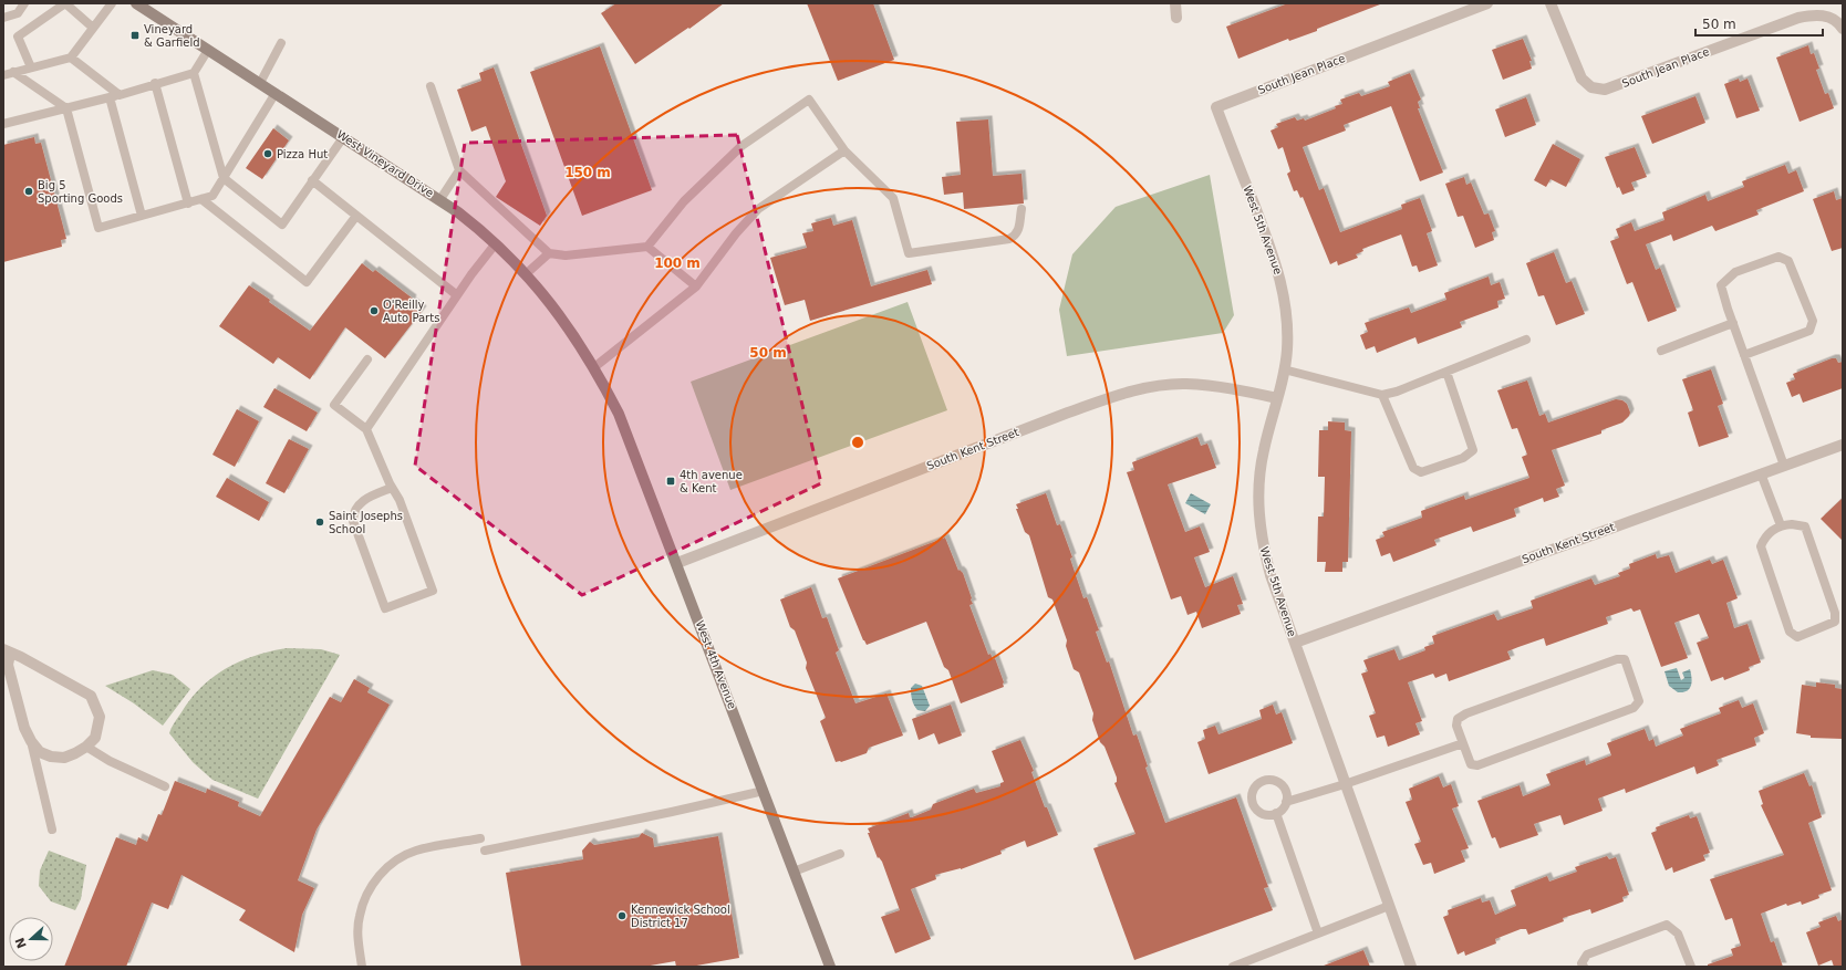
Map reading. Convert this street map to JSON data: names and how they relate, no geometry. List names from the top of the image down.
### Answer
{
  "streets": {
    "main road": ["West Vineyard Drive", "West 4th Avenue"],
    "street": ["South Jean Place", "West 5th Avenue", "South Kent Street"]
  },
  "crossings": [
    ["South Jean Place", "West 5th Avenue"],
    ["West Vineyard Drive", "West 4th Avenue"],
    ["West 5th Avenue", "South Kent Street"],
    ["South Kent Street", "West 4th Avenue"]
  ],
  "places": {
    "transit": ["Vineyard & Garfield", "4th avenue & Kent"],
    "other": [
      "Pizza Hut",
      "Big 5 Sporting Goods",
      "O'Reilly Auto Parts",
      "Saint Josephs School",
      "Kennewick School District 17"
    ]
  },
  "scale_bar": "50 m",
  "north": "left",
  "rings": ["150 m", "100 m", "50 m"]
}
